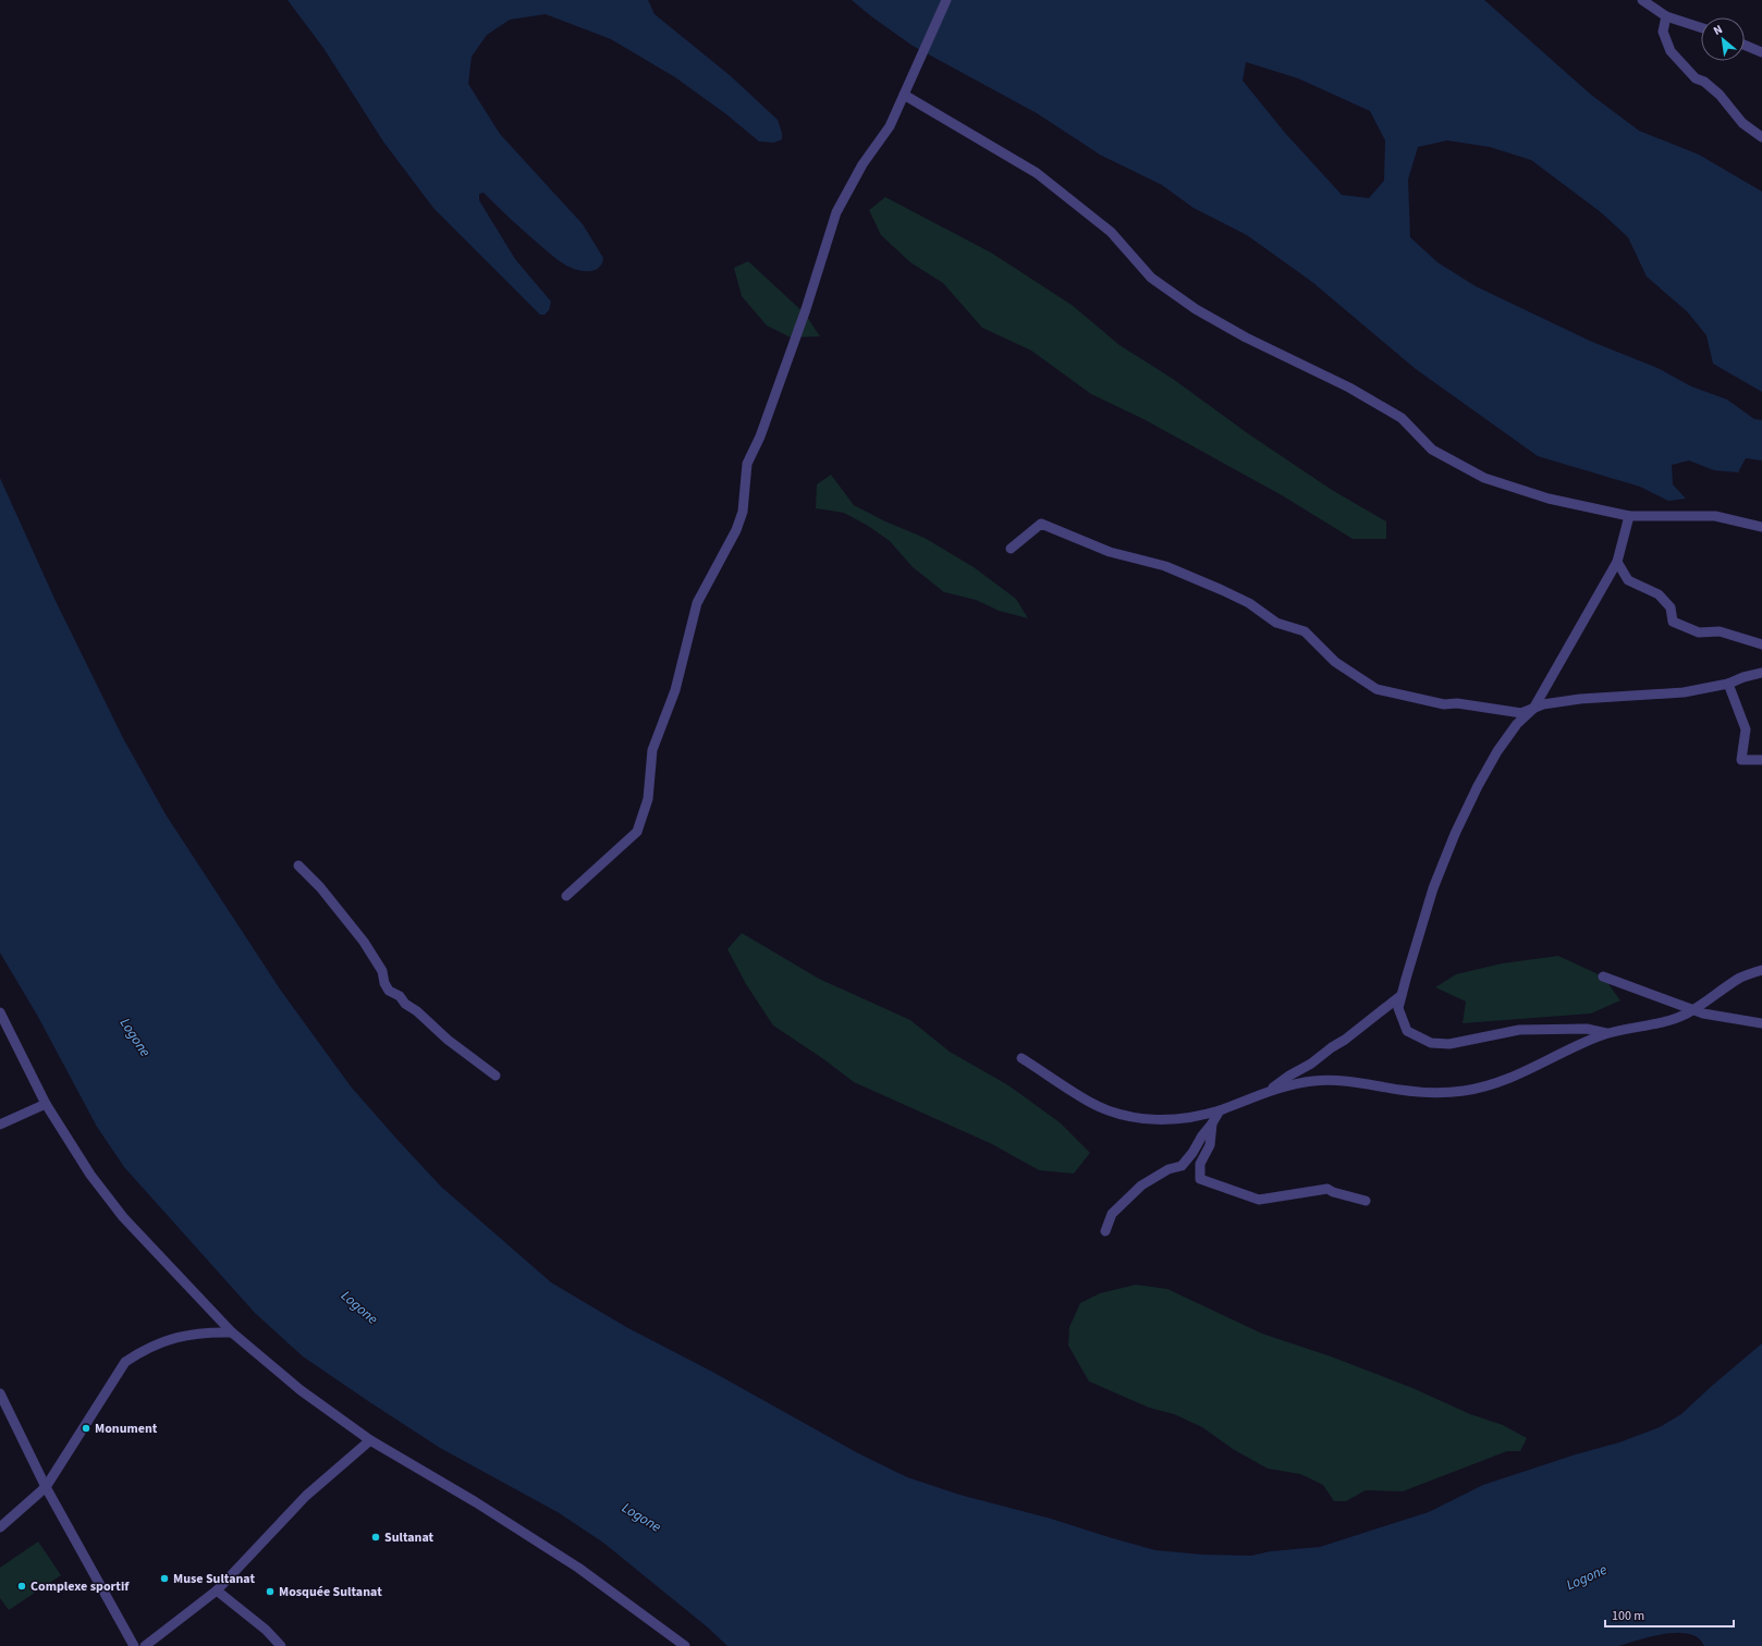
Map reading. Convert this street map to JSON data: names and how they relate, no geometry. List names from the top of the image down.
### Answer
{
  "water": ["Logone"],
  "places": [
    "Monument",
    "Sultanat",
    "Muse Sultanat",
    "Complexe sportif",
    "Mosquée Sultanat"
  ],
  "scale_bar": "100 m",
  "north": "top left"
}
